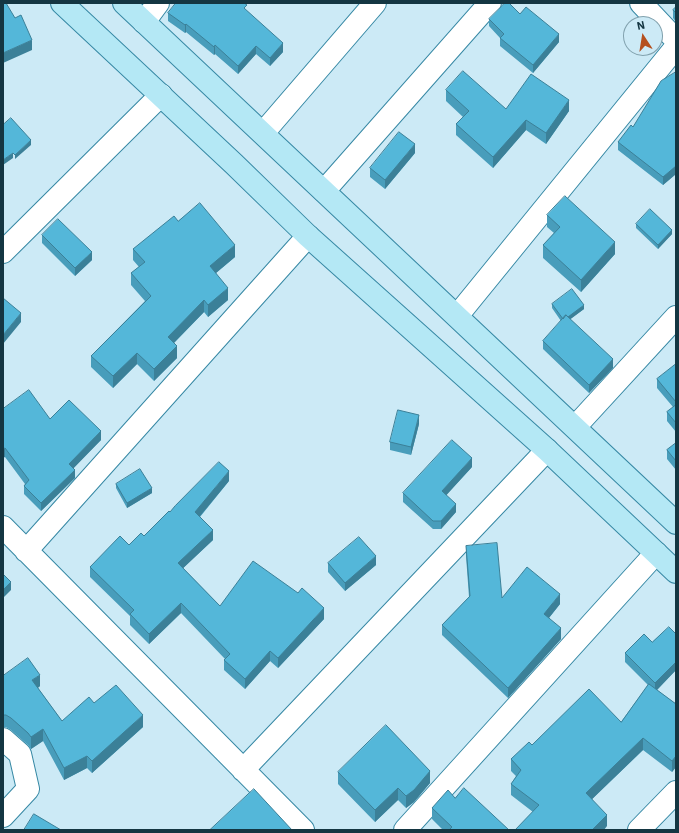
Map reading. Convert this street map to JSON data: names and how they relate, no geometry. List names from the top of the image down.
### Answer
{
  "north": "top"
}
